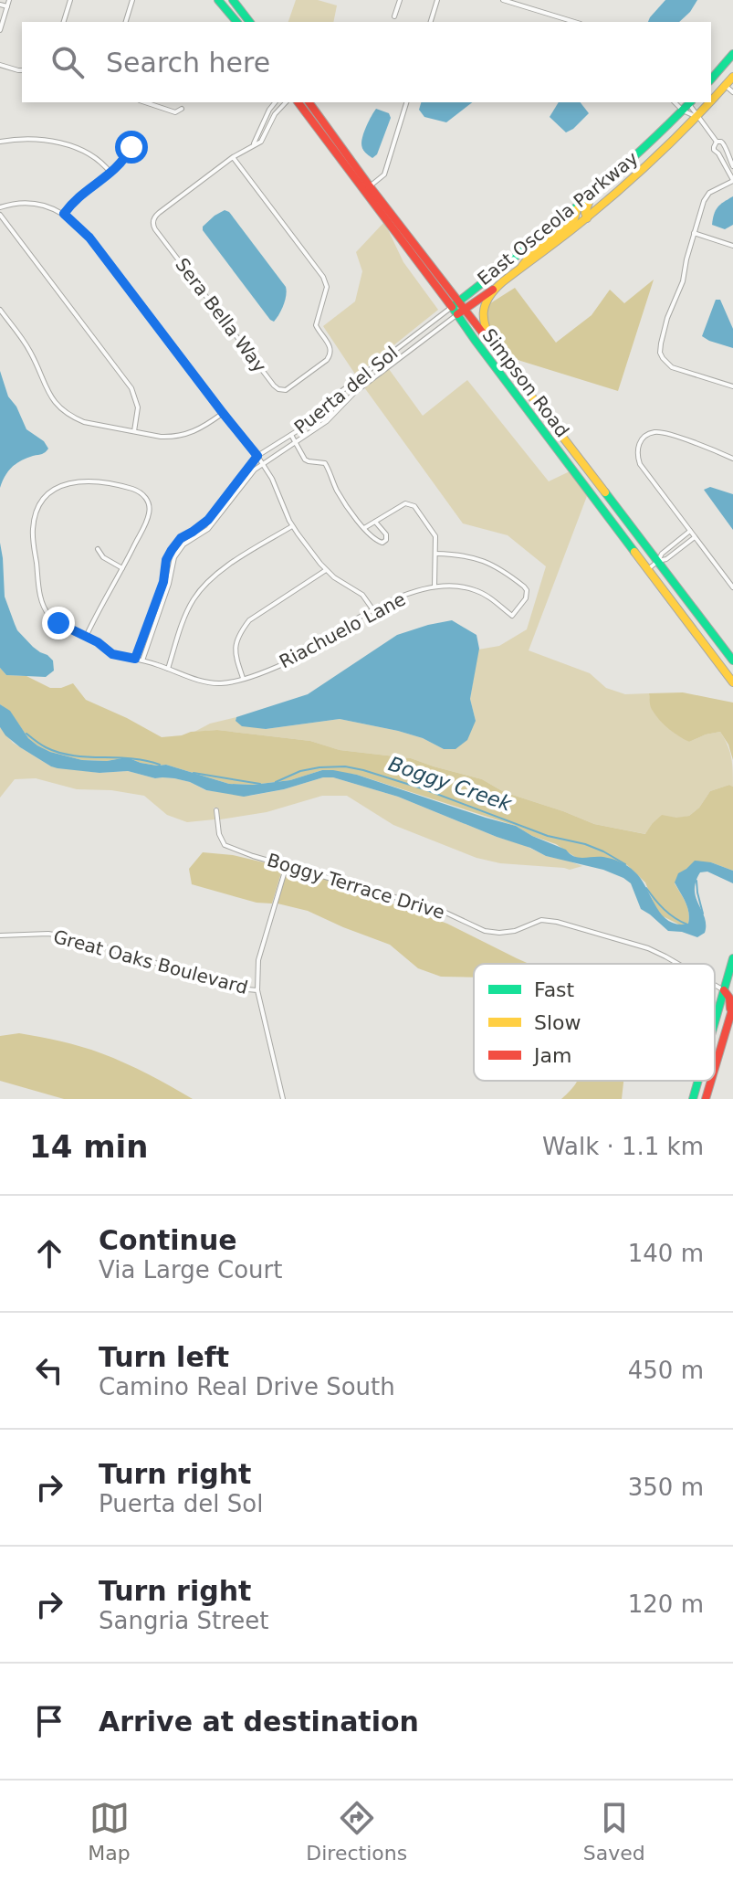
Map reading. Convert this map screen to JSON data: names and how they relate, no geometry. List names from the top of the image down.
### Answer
{
  "streets": {
    "main road": ["East Osceola Parkway", "Simpson Road"],
    "street": [
      "Sera Bella Way",
      "Puerta del Sol",
      "Riachuelo Lane",
      "Boggy Terrace Drive",
      "Great Oaks Boulevard"
    ]
  },
  "crossings": [
    ["East Osceola Parkway", "Simpson Road"],
    ["East Osceola Parkway", "Puerta del Sol"],
    ["Simpson Road", "Puerta del Sol"],
    ["Puerta del Sol", "Riachuelo Lane"]
  ],
  "water": ["Boggy Creek"],
  "legend": ["Fast", "Slow", "Jam"],
  "page": {
    "search": "Search here",
    "heading": ["14 min", "Walk · 1.1 km"],
    "list": [
      ["Continue", "Via Large Court", "140 m"],
      ["Turn left", "Camino Real Drive South", "450 m"],
      ["Turn right", "Puerta del Sol", "350 m"],
      ["Turn right", "Sangria Street", "120 m"],
      "Arrive at destination"
    ],
    "nav": ["Map", "Directions", "Saved"]
  }
}
